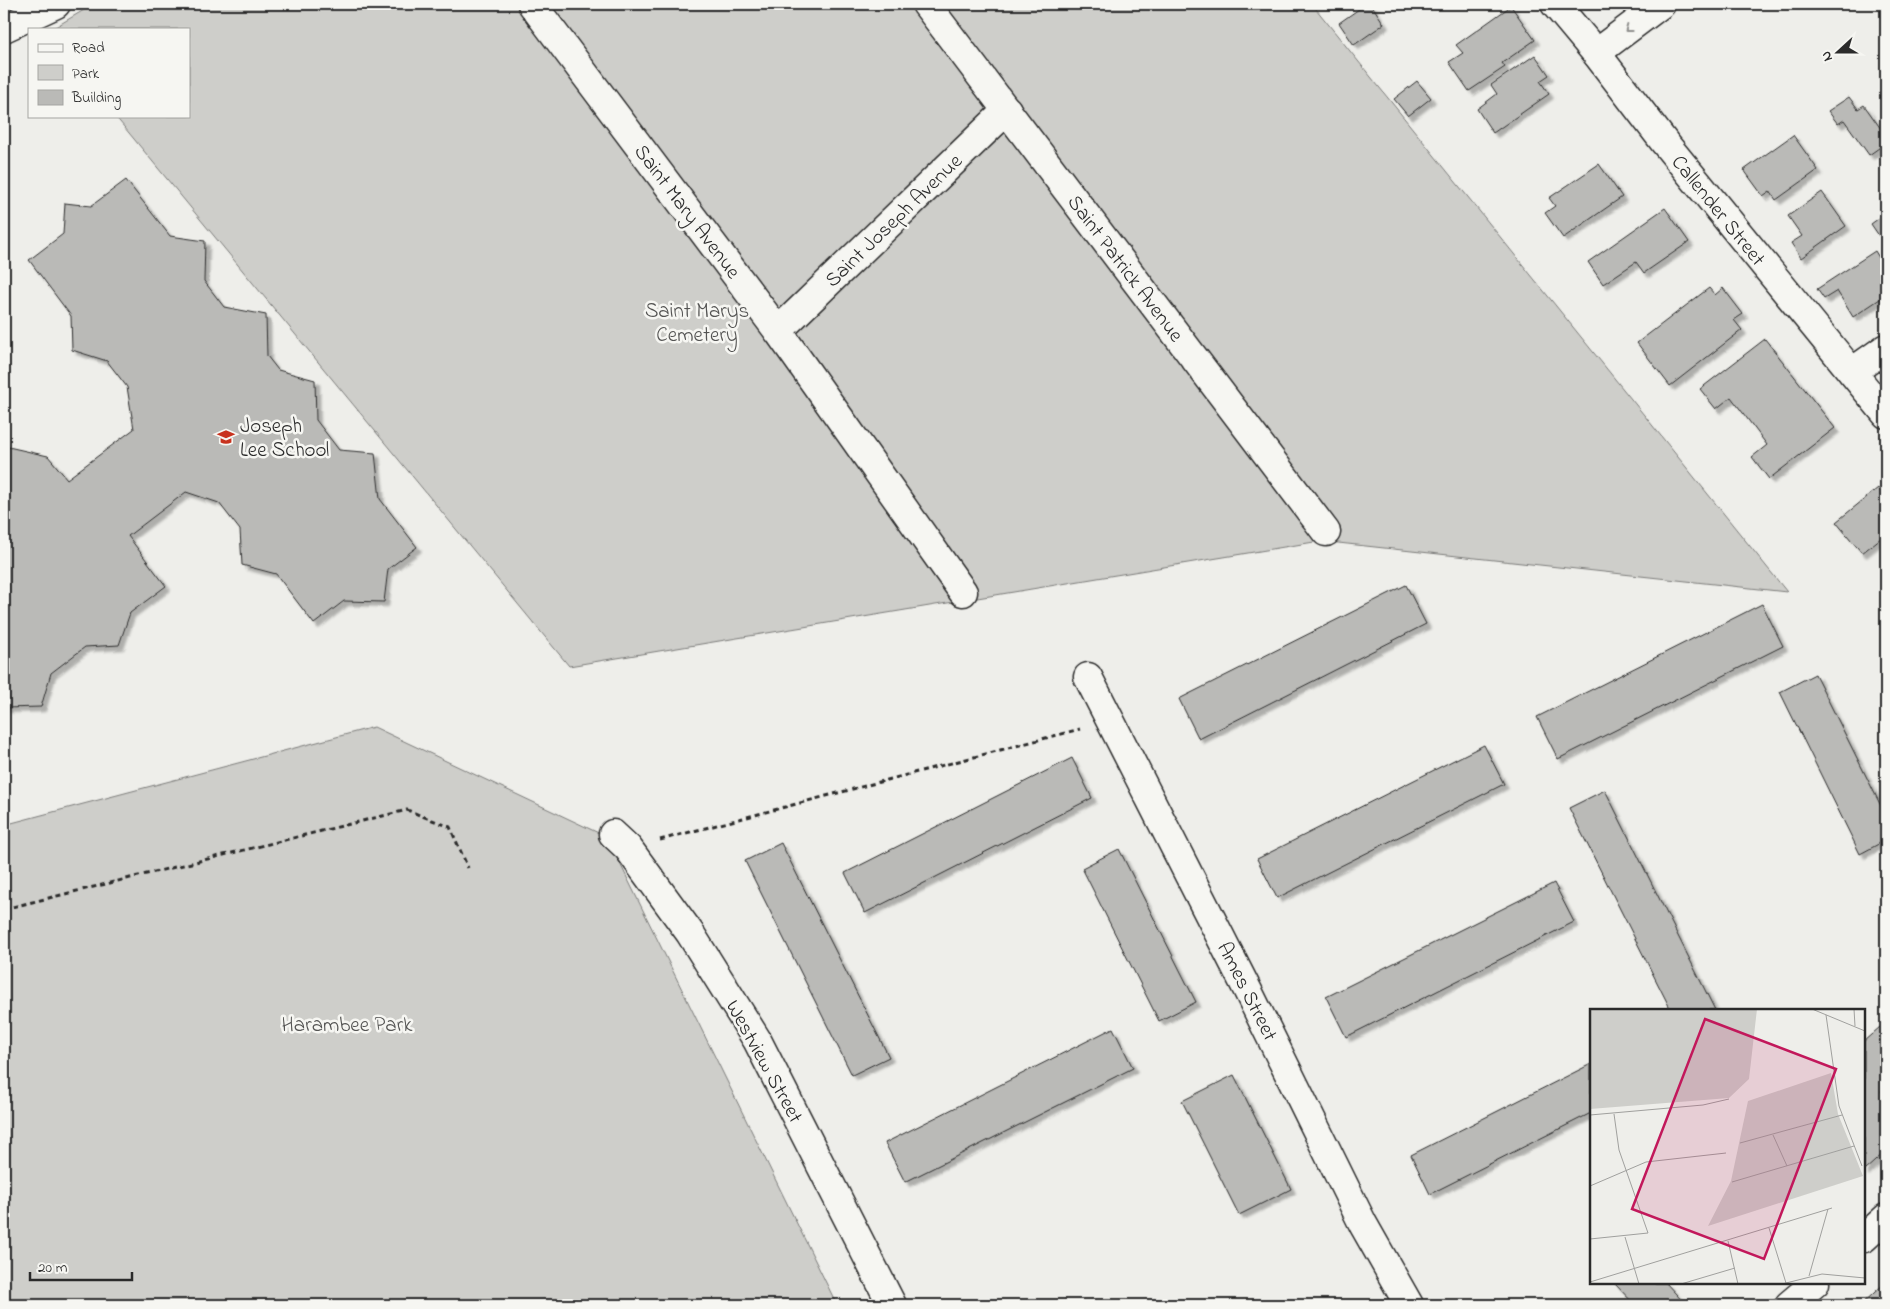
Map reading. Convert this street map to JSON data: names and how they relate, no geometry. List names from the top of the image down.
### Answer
{
  "streets": {
    "street": [
      "Callender Street",
      "Saint Mary Avenue",
      "Saint Joseph Avenue",
      "Saint Patrick Avenue",
      "Ames Street",
      "Westview Street"
    ]
  },
  "crossings": [
    ["Saint Mary Avenue", "Saint Joseph Avenue"],
    ["Saint Joseph Avenue", "Saint Patrick Avenue"]
  ],
  "parks": ["Saint Marys Cemetery", "Harambee Park"],
  "places": {
    "school or university": ["Joseph Lee School"]
  },
  "legend": ["Road", "Park", "Building"],
  "scale_bar": "20 m",
  "north": "left"
}
